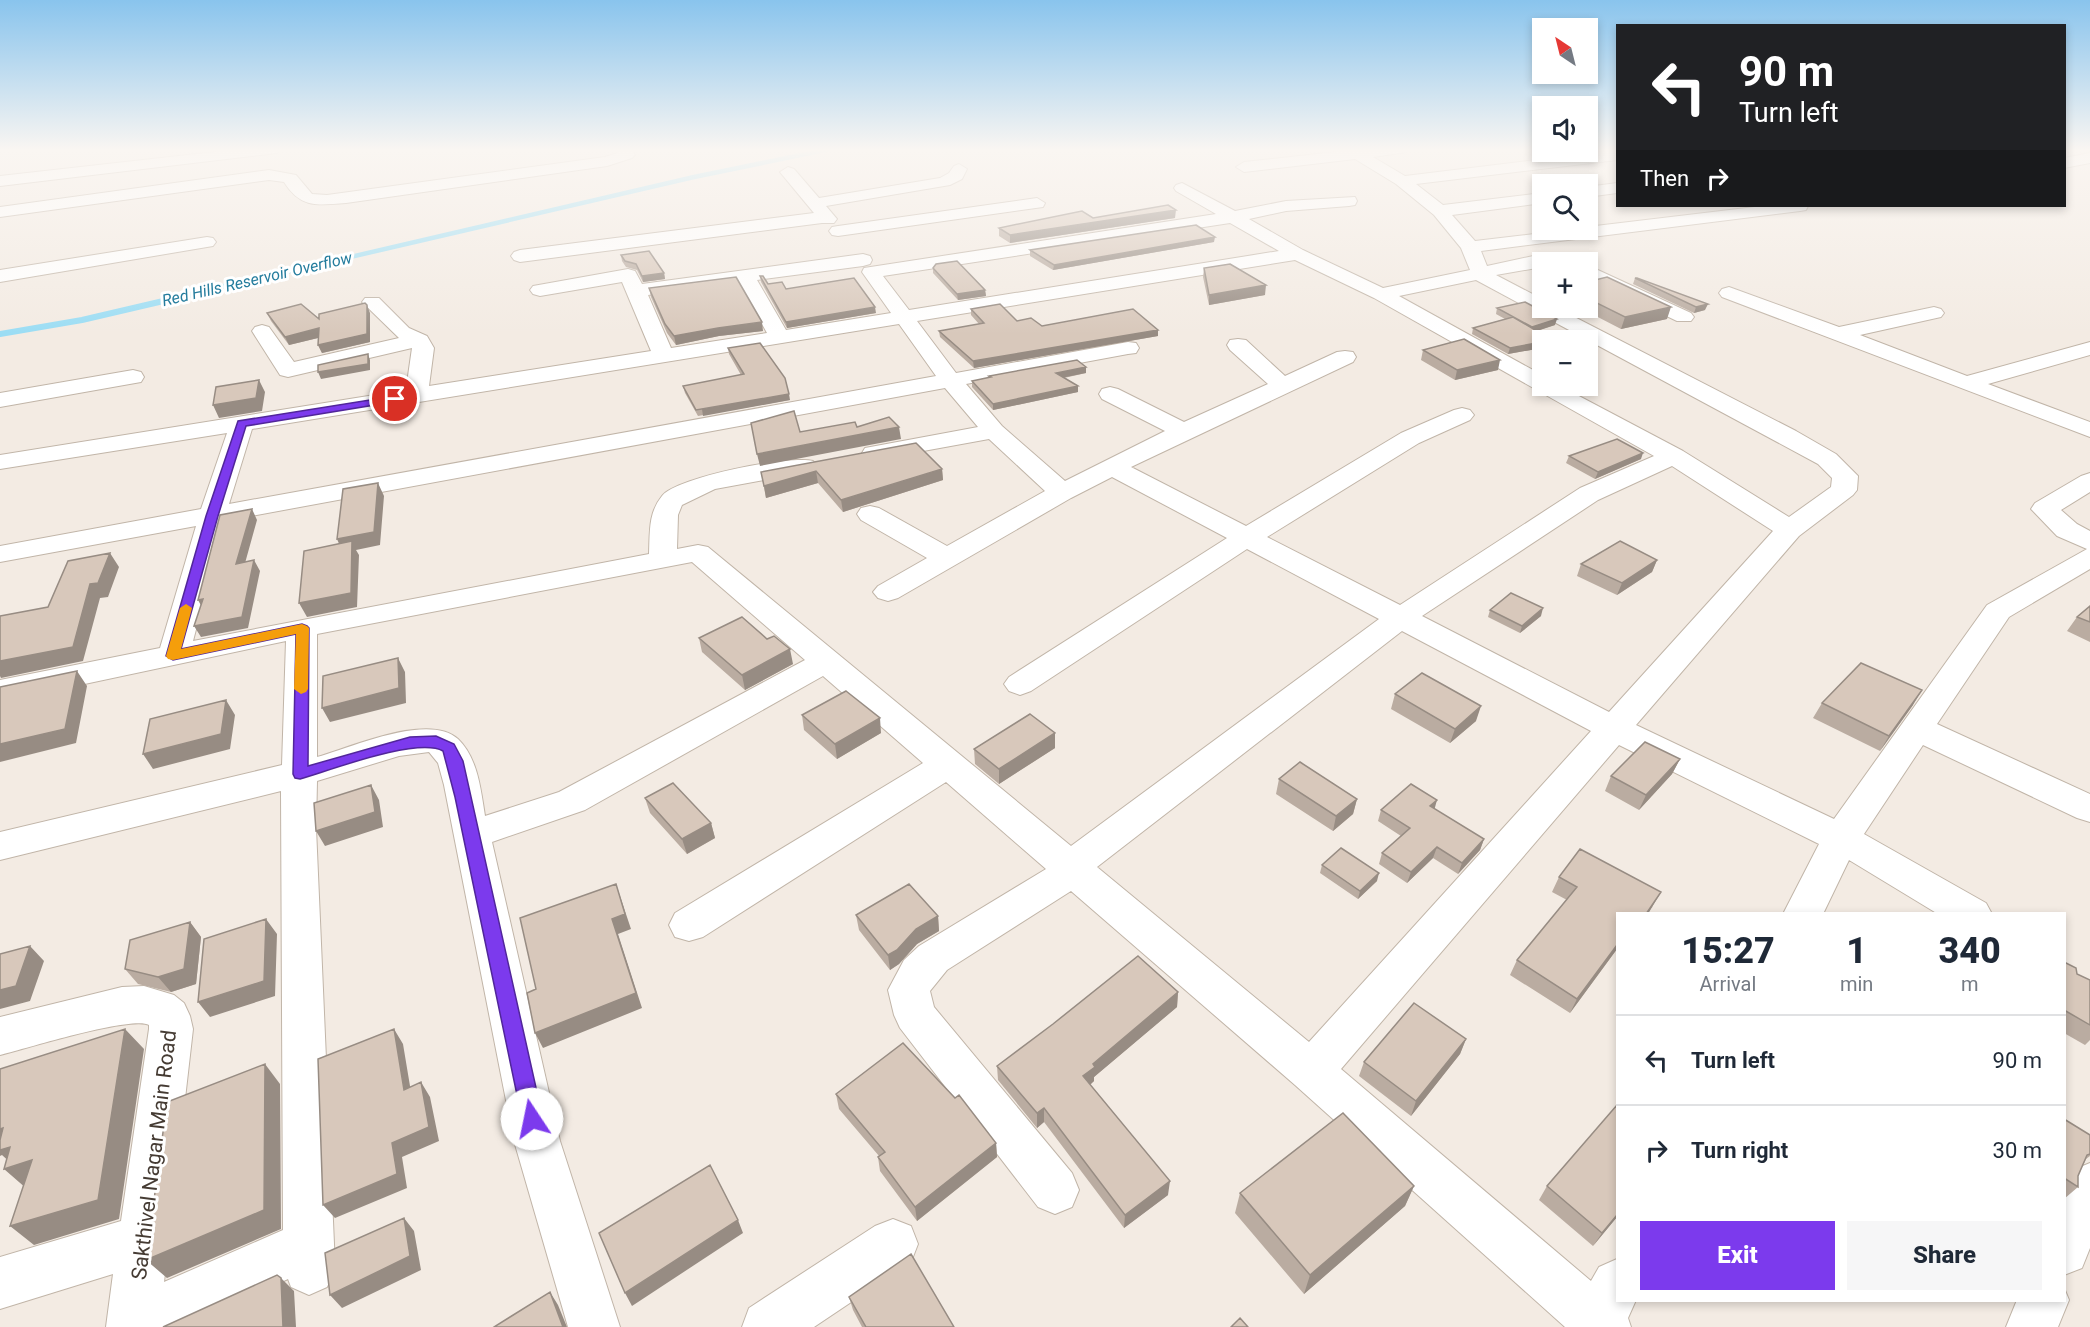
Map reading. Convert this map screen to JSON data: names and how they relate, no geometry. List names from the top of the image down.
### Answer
{
  "streets": {
    "street": ["Sakthivel Nagar Main Road"]
  },
  "water": ["Red Hills Reservoir Overflow"],
  "north": "top left",
  "page": {
    "map_buttons": ["+", "−"],
    "turn": ["90 m", "Turn left"],
    "then": "Then",
    "eta": [
      "15:27",
      "Arrival",
      "1",
      "min",
      "340",
      "m"
    ],
    "list": [
      {
        "name": "Turn left",
        "value": "90 m"
      },
      {
        "name": "Turn right",
        "value": "30 m"
      }
    ],
    "buttons": ["Exit", "Share"]
  }
}
